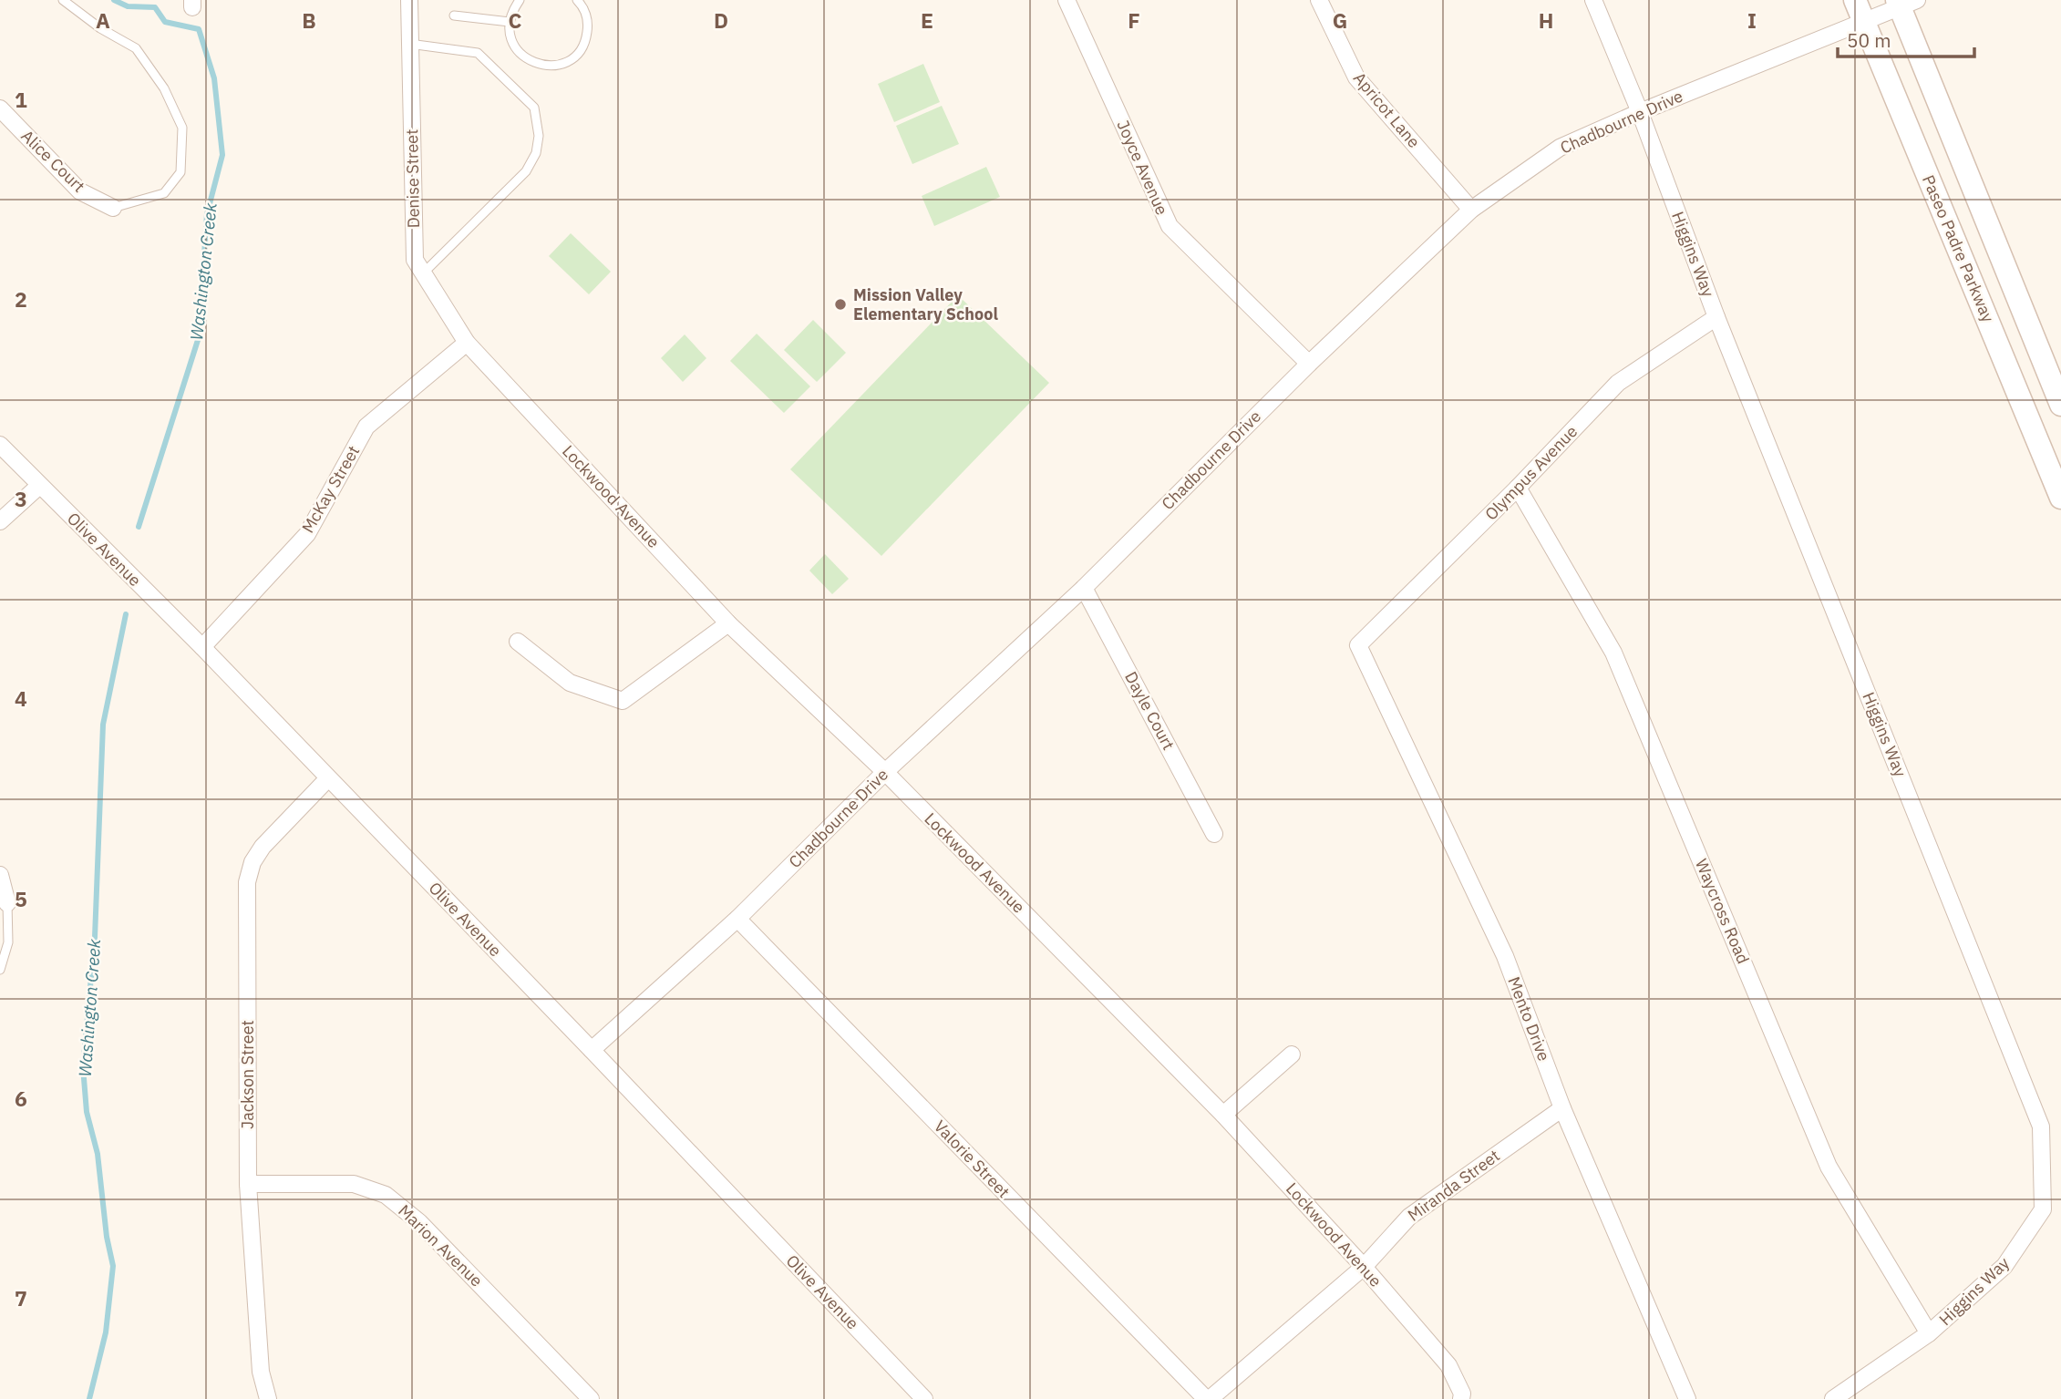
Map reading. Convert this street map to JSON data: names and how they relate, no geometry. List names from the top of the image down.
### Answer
{
  "streets": {
    "main road": ["Paseo Padre Parkway"],
    "street": [
      "Apricot Lane",
      "Chadbourne Drive",
      "Alice Court",
      "Joyce Avenue",
      "Denise Street",
      "Higgins Way",
      "Olympus Avenue",
      "McKay Street",
      "Lockwood Avenue",
      "Olive Avenue",
      "Dayle Court",
      "Waycross Road",
      "Mento Drive",
      "Jackson Street",
      "Valorie Street",
      "Miranda Street",
      "Marion Avenue"
    ]
  },
  "crossings": [
    ["Apricot Lane", "Chadbourne Drive"],
    ["Chadbourne Drive", "Joyce Avenue"],
    ["Chadbourne Drive", "Paseo Padre Parkway"],
    ["Chadbourne Drive", "Higgins Way"],
    ["Chadbourne Drive", "Lockwood Avenue"],
    ["Chadbourne Drive", "Olive Avenue"],
    ["Chadbourne Drive", "Dayle Court"],
    ["Chadbourne Drive", "Valorie Street"],
    ["Denise Street", "McKay Street"],
    ["Denise Street", "Lockwood Avenue"],
    ["Higgins Way", "Olympus Avenue"],
    ["Higgins Way", "Waycross Road"],
    ["Olympus Avenue", "Waycross Road"],
    ["Olympus Avenue", "Mento Drive"],
    ["McKay Street", "Lockwood Avenue"],
    ["McKay Street", "Olive Avenue"],
    ["Lockwood Avenue", "Miranda Street"],
    ["Olive Avenue", "Jackson Street"],
    ["Mento Drive", "Miranda Street"],
    ["Jackson Street", "Marion Avenue"],
    ["Valorie Street", "Miranda Street"]
  ],
  "water": ["Washington Creek"],
  "places": ["Mission Valley Elementary School"],
  "scale_bar": "50 m",
  "grid": {
    "columns": [
      "A",
      "B",
      "C",
      "D",
      "E",
      "F",
      "G",
      "H",
      "I"
    ],
    "rows": [
      "1",
      "2",
      "3",
      "4",
      "5",
      "6",
      "7"
    ]
  }
}
